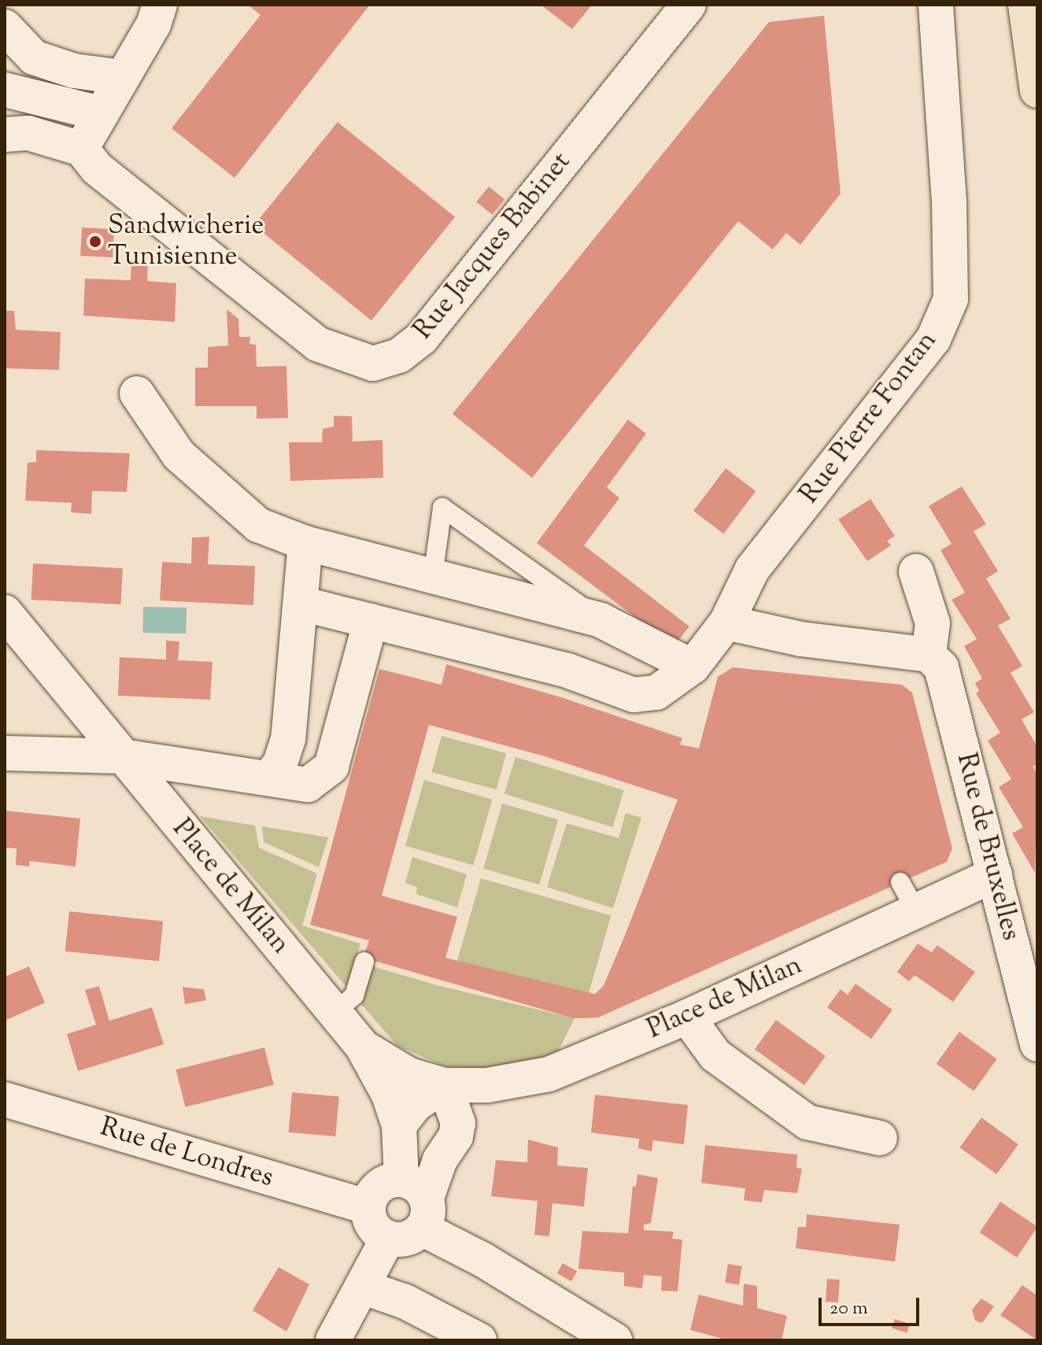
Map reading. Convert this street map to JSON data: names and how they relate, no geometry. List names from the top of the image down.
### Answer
{
  "streets": {
    "street": [
      "Rue Jacques Babinet",
      "Rue Pierre Fontan",
      "Rue de Bruxelles",
      "Place de Milan",
      "Rue de Londres"
    ]
  },
  "crossings": [
    ["Rue de Bruxelles", "Place de Milan"]
  ],
  "places": ["Sandwicherie Tunisienne"],
  "scale_bar": "20 m"
}
